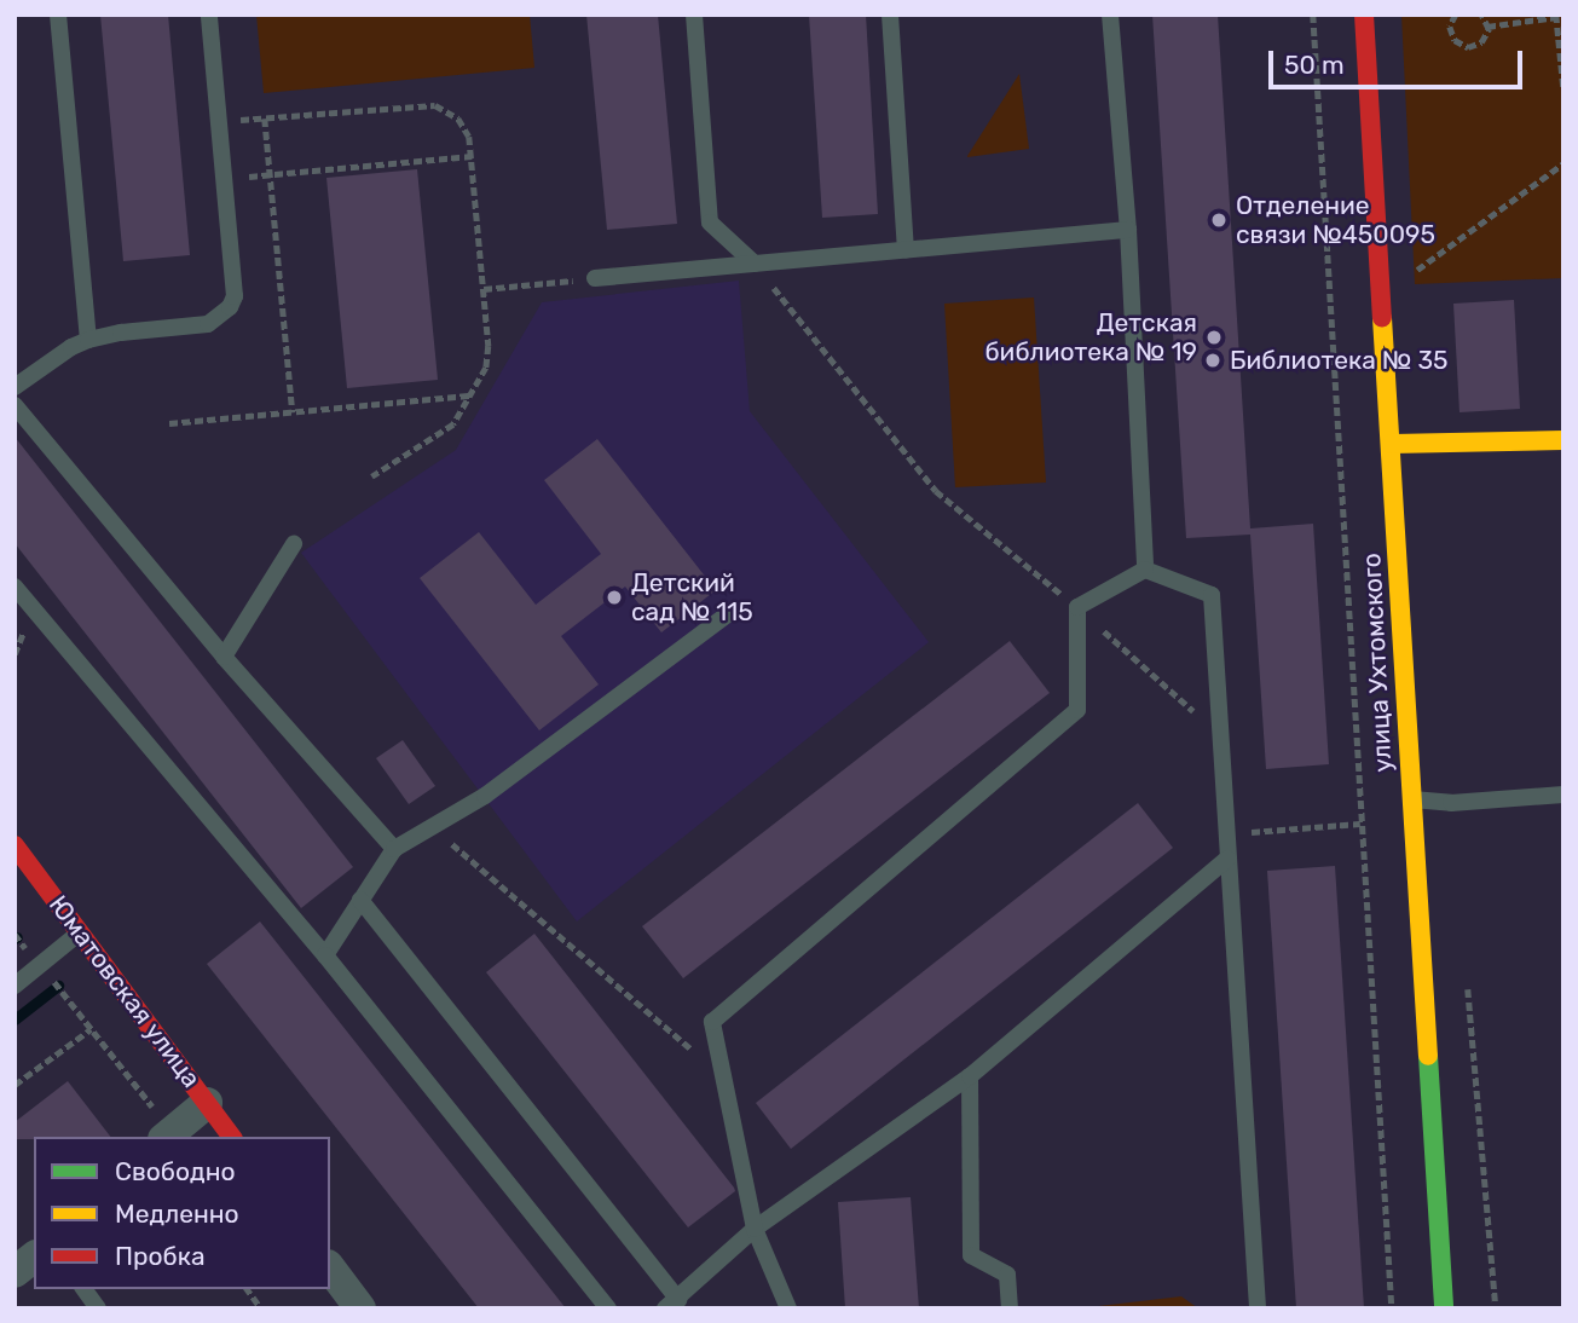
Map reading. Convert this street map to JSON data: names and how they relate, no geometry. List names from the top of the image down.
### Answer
{
  "streets": {
    "street": ["улица Ухтомского", "Юматовская улица"]
  },
  "places": [
    "Отделение связи №450095",
    "Детская библиотека № 19",
    "Библиотека № 35",
    "Детский сад № 115"
  ],
  "legend": ["Свободно", "Медленно", "Пробка"],
  "scale_bar": "50 m"
}
